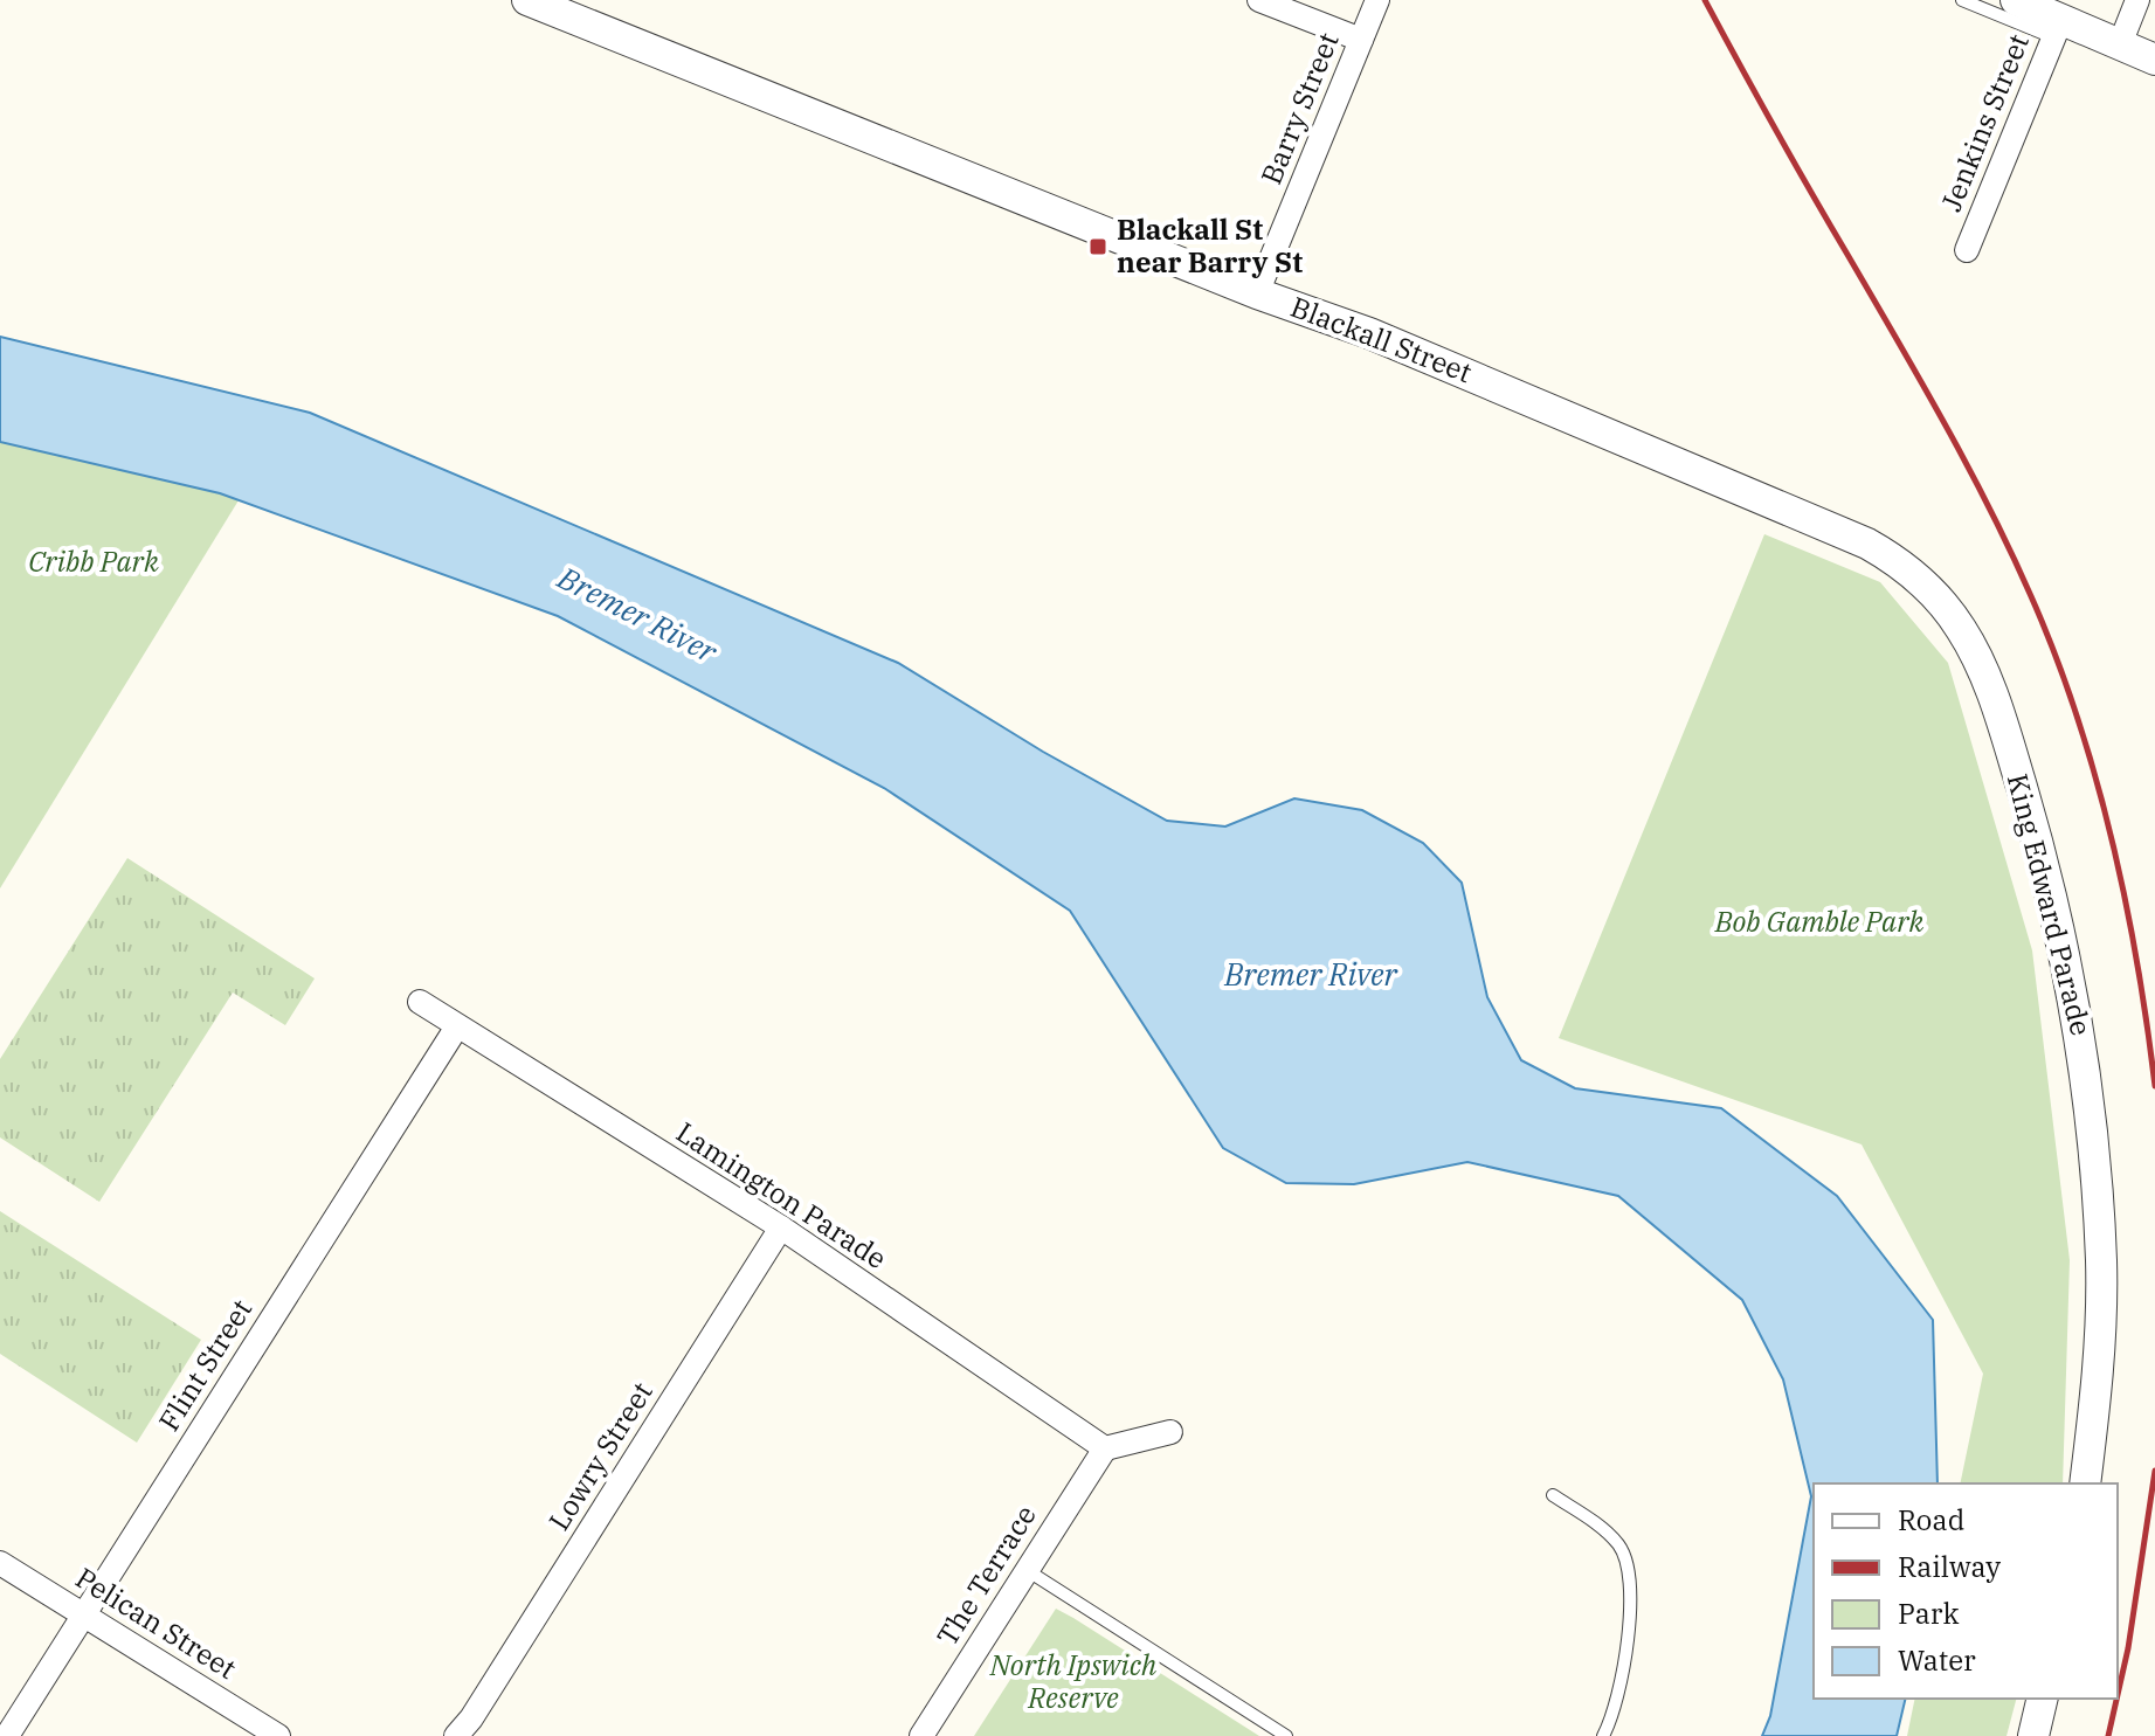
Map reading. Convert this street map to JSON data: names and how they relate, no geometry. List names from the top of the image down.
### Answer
{
  "streets": {
    "street": [
      "Barry Street",
      "Jenkins Street",
      "Blackall Street",
      "King Edward Parade",
      "Lamington Parade",
      "Flint Street",
      "Lowry Street",
      "The Terrace",
      "Pelican Street"
    ]
  },
  "crossings": [
    ["Barry Street", "Blackall Street"],
    ["Blackall Street", "King Edward Parade"],
    ["Lamington Parade", "Flint Street"],
    ["Lamington Parade", "Lowry Street"],
    ["Lamington Parade", "The Terrace"],
    ["Flint Street", "Pelican Street"]
  ],
  "water": ["Bremer River"],
  "parks": ["Cribb Park", "Bob Gamble Park", "North Ipswich Reserve"],
  "places": {
    "transit": ["Blackall St near Barry St"]
  },
  "legend": [
    "Road",
    "Railway",
    "Park",
    "Water"
  ]
}
